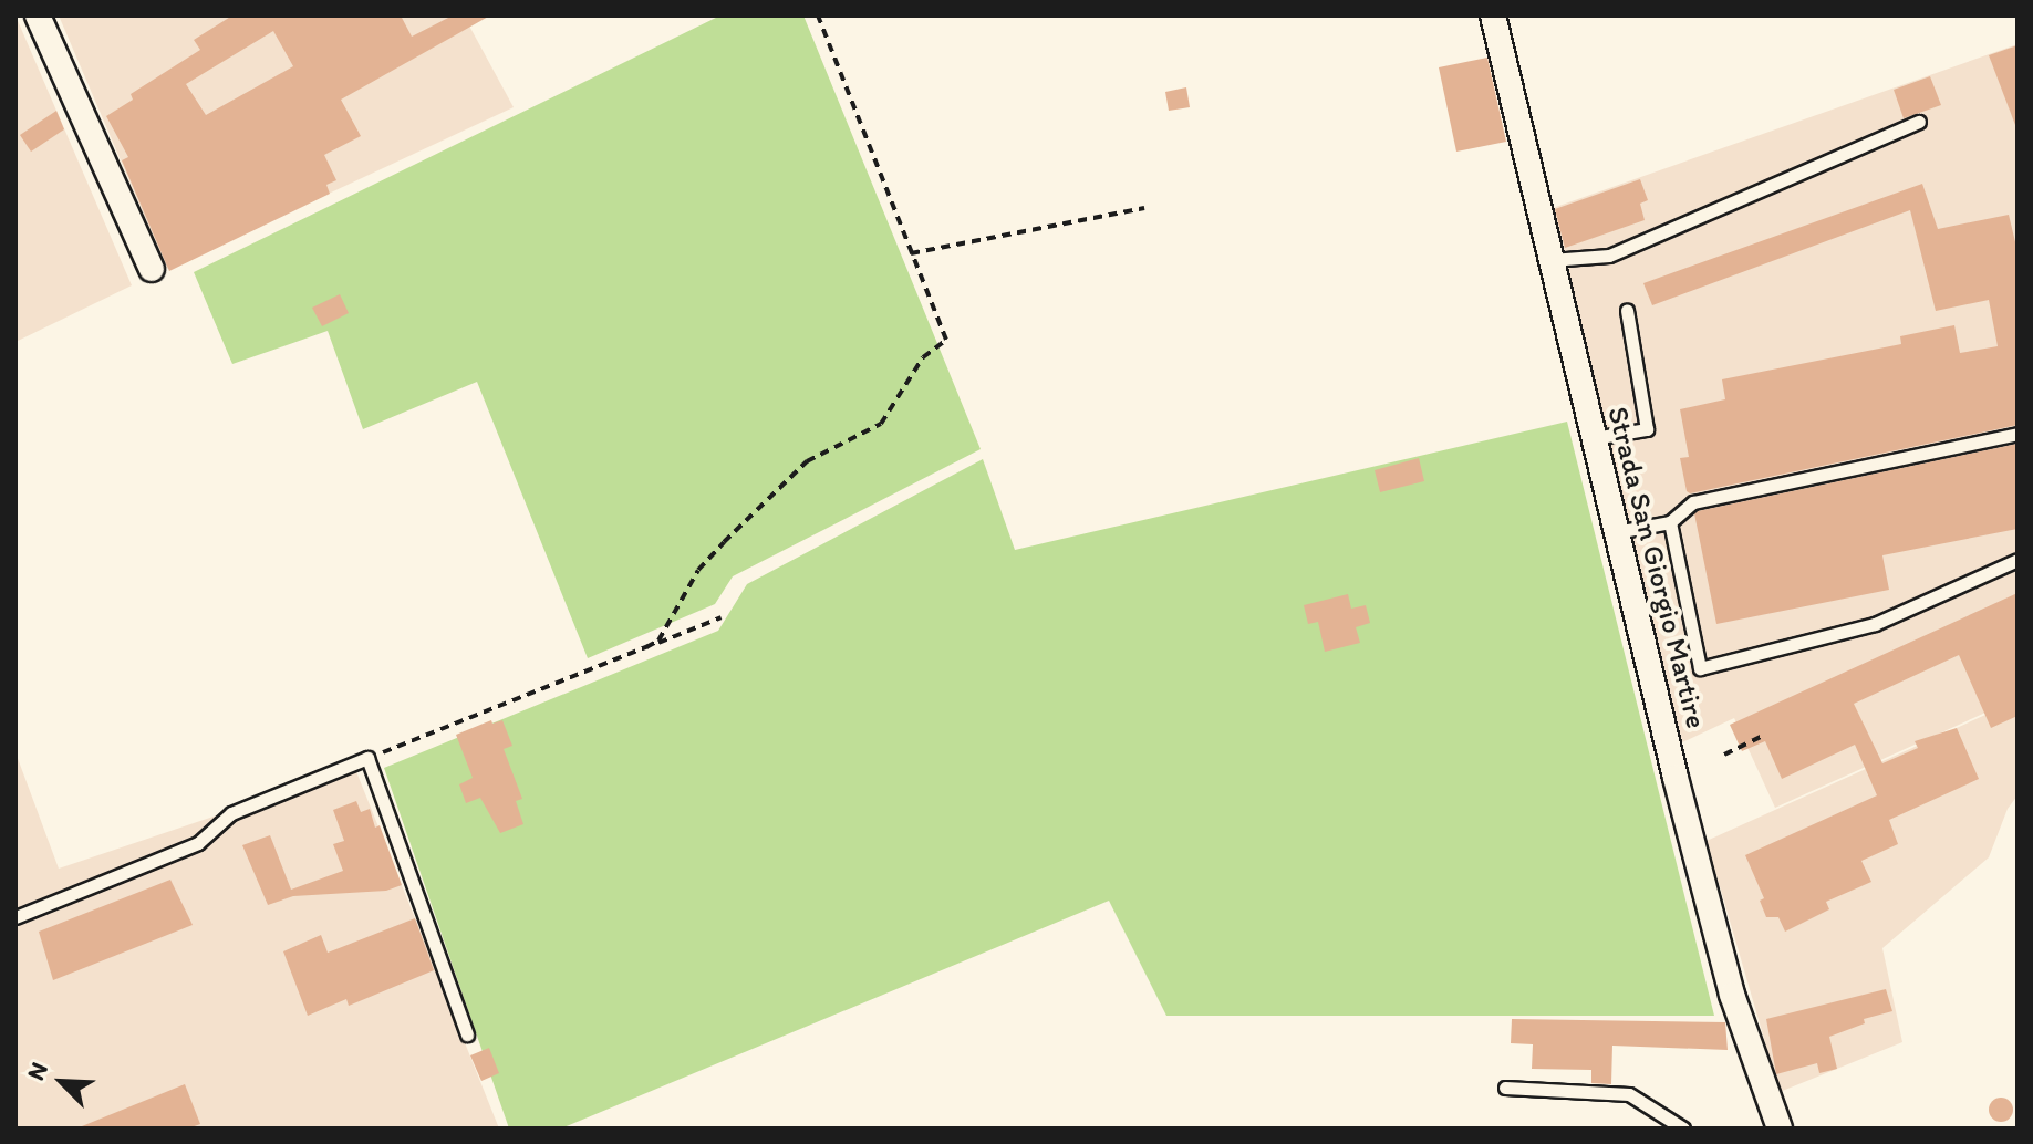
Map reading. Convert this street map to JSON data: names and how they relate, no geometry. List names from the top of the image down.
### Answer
{
  "streets": {
    "street": ["Strada San Giorgio Martire"]
  },
  "north": "top left"
}
